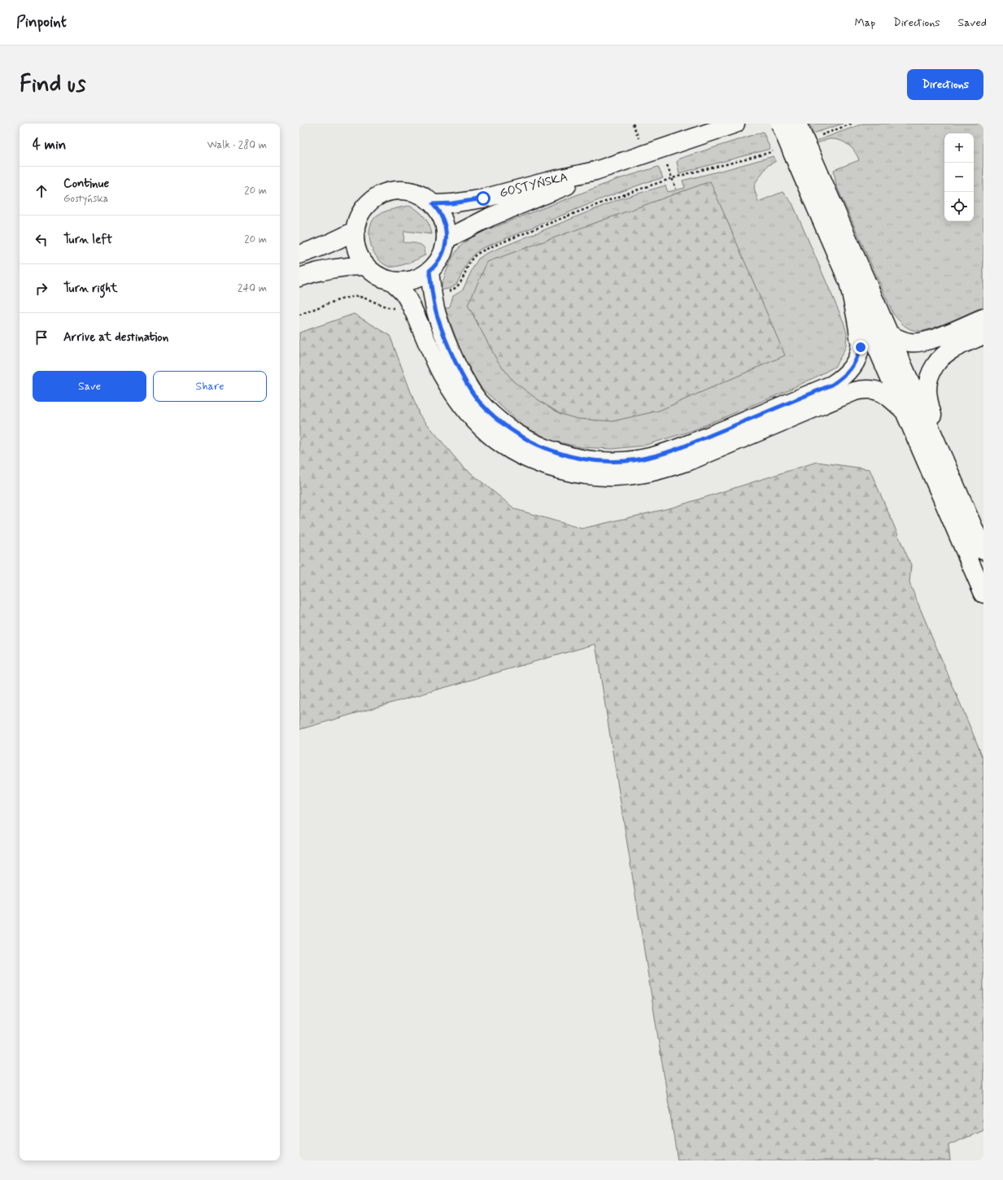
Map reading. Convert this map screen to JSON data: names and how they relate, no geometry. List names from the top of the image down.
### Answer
{
  "streets": {
    "main road": ["GOSTYŃSKA"]
  },
  "page": {
    "header": "Pinpoint",
    "nav": ["Map", "Directions", "Saved"],
    "buttons": [
      "Directions",
      ["Save", "Share"]
    ],
    "title": "Find us",
    "heading": ["4 min", "Walk · 280 m"],
    "map_buttons": ["+", "−"],
    "list": [
      ["Continue", "Gostyńska", "20 m"],
      ["Turn left", "20 m"],
      ["Turn right", "240 m"],
      "Arrive at destination"
    ]
  }
}
